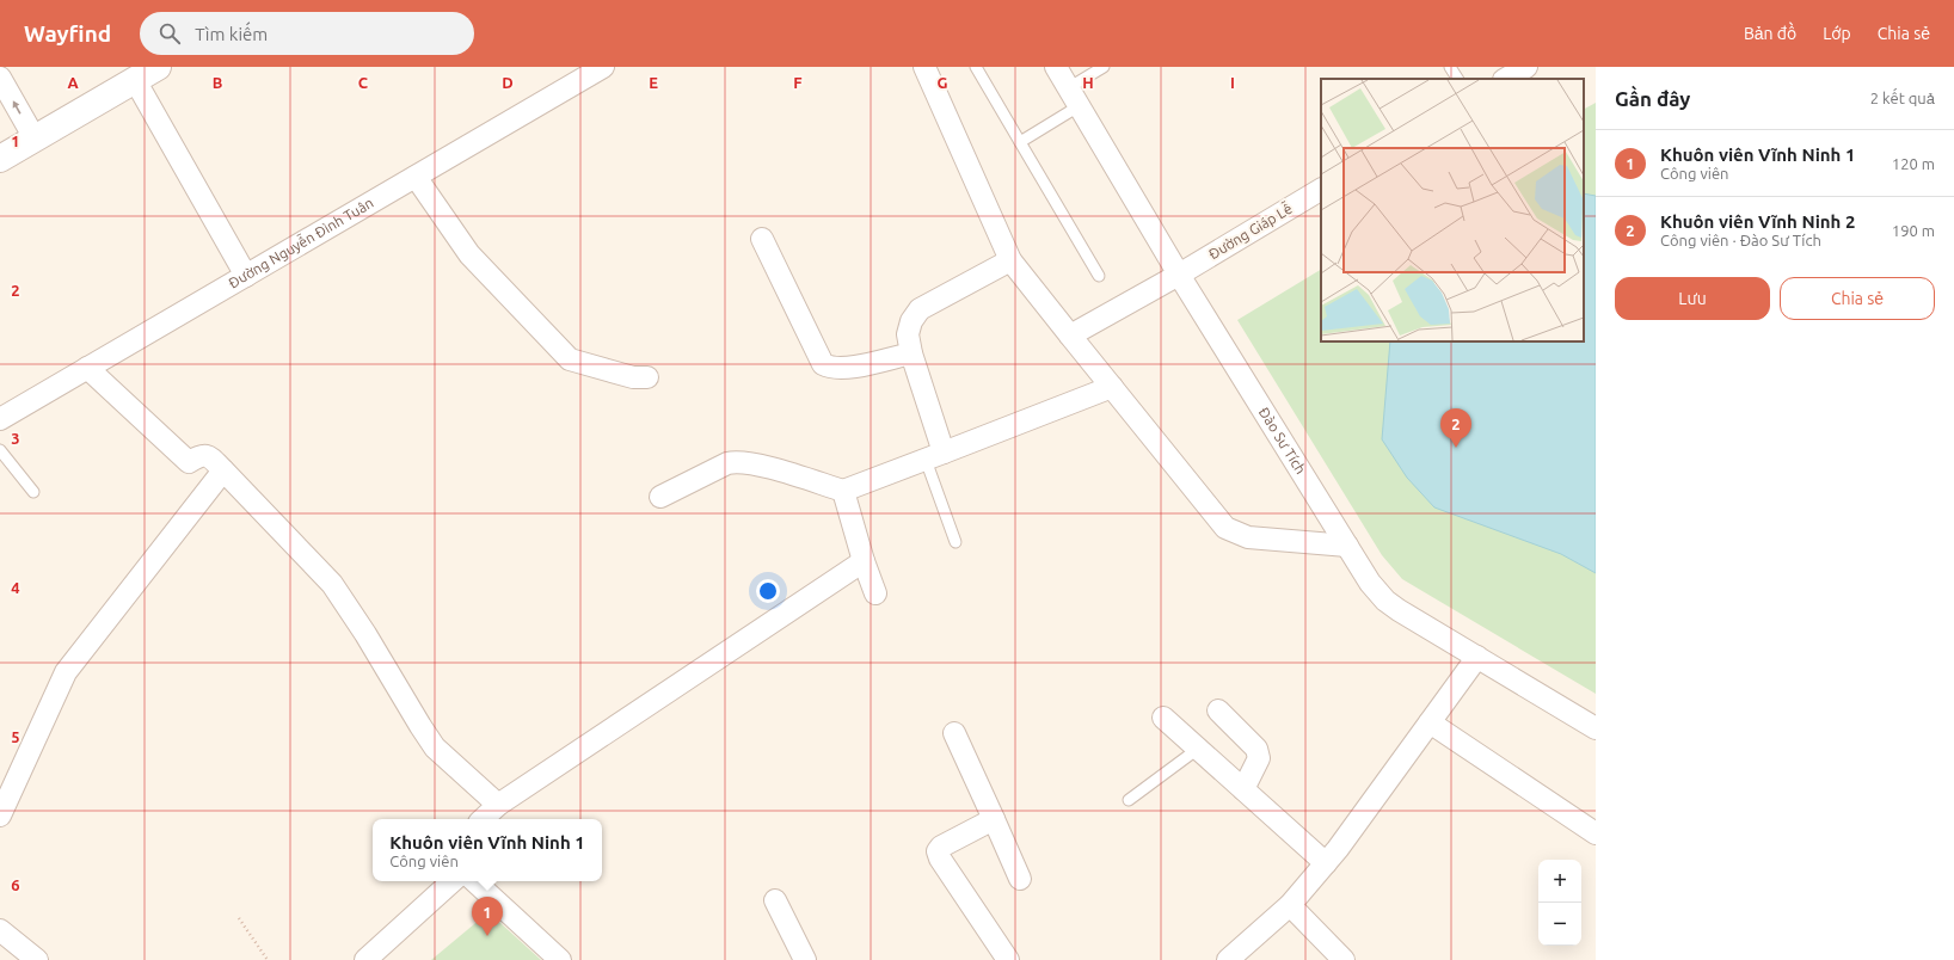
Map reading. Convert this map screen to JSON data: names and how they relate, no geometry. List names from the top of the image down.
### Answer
{
  "streets": {
    "street": ["Đường Giáp Lễ", "Đường Nguyễn Đình Tuân", "Đào Sư Tích"]
  },
  "crossings": [
    ["Đường Giáp Lễ", "Đào Sư Tích"]
  ],
  "page": {
    "header": "Wayfind",
    "search": "Tìm kiếm",
    "nav": ["Bản đồ", "Lớp", "Chia sẻ"],
    "heading": ["Gần đây", "2 kết quả"],
    "list": [
      {
        "mark": "1",
        "name": "Khuôn viên Vĩnh Ninh 1",
        "note": "Công viên",
        "value": "120 m"
      },
      {
        "mark": "2",
        "name": "Khuôn viên Vĩnh Ninh 2",
        "note": "Công viên · Đào Sư Tích",
        "value": "190 m"
      }
    ],
    "buttons": ["Lưu", "Chia sẻ"],
    "pins": ["2", "1"],
    "popup": ["Khuôn viên Vĩnh Ninh 1", "Công viên"],
    "map_buttons": ["+", "−"]
  },
  "grid": {
    "columns": [
      "A",
      "B",
      "C",
      "D",
      "E",
      "F",
      "G",
      "H",
      "I"
    ],
    "rows": [
      "1",
      "2",
      "3",
      "4",
      "5",
      "6"
    ]
  }
}
